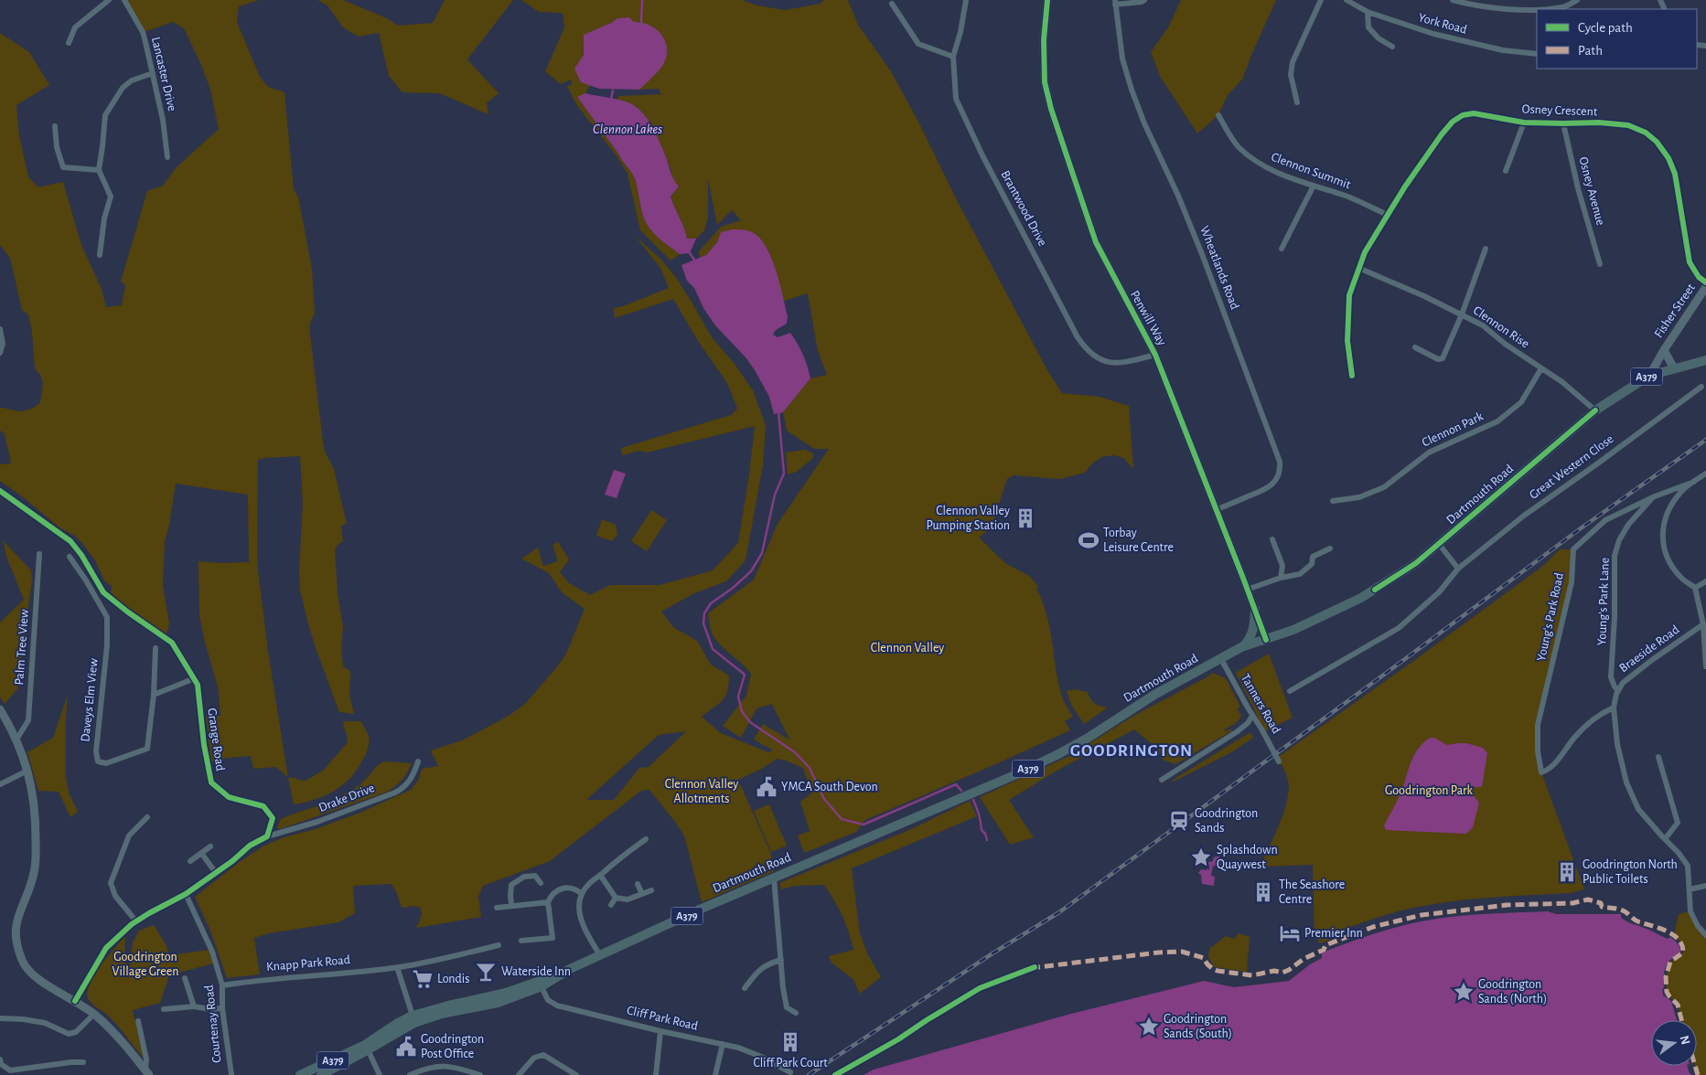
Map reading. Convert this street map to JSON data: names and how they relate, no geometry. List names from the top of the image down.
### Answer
{
  "streets": {
    "main road": ["A379", "Dartmouth Road"],
    "street": [
      "York Road",
      "Lancaster Drive",
      "Osney Crescent",
      "Clennon Summit",
      "Osney Avenue",
      "Brantwood Drive",
      "Wheatlands Road",
      "Fisher Street",
      "Penwill Way",
      "Clennon Rise",
      "Clennon Park",
      "Great Western Close",
      "Young's Park Lane",
      "Young's Park Road",
      "Palm Tree View",
      "Braeside Road",
      "Daveys Elm View",
      "Tanners Road",
      "Grange Road",
      "Drake Drive",
      "Knapp Park Road",
      "Cliff Park Road",
      "Courtenay Road"
    ]
  },
  "crossings": [
    ["Osney Crescent", "Clennon Summit"],
    ["Osney Crescent", "Osney Avenue"],
    ["Osney Crescent", "Clennon Rise"],
    ["Brantwood Drive", "Penwill Way"],
    ["Wheatlands Road", "Penwill Way"],
    ["Fisher Street", "Dartmouth Road"],
    ["Penwill Way", "A379"],
    ["Penwill Way", "Dartmouth Road"],
    ["Clennon Rise", "Clennon Park"],
    ["Clennon Rise", "Dartmouth Road"],
    ["A379", "Dartmouth Road"],
    ["Dartmouth Road", "Tanners Road"],
    ["Dartmouth Road", "Cliff Park Road"],
    ["Young's Park Lane", "Young's Park Road"],
    ["Young's Park Lane", "Braeside Road"],
    ["Young's Park Road", "Braeside Road"],
    ["Grange Road", "Drake Drive"],
    ["Knapp Park Road", "Courtenay Road"]
  ],
  "districts": ["GOODRINGTON"],
  "water": ["Clennon Lakes"],
  "parks": [
    "Clennon Valley",
    "Clennon Valley Allotments",
    "Goodrington Park",
    "Goodrington Village Green"
  ],
  "places": {
    "building": [
      "Clennon Valley Pumping Station",
      "Goodrington North Public Toilets",
      "The Seashore Centre",
      "Cliff Park Court"
    ],
    "sports": ["Torbay Leisure Centre"],
    "public building": ["YMCA South Devon", "Goodrington Post Office"],
    "station": ["Goodrington Sands"],
    "place": ["Splashdown Quaywest", "Goodrington Sands (North)", "Goodrington Sands (South)"],
    "hotel": ["Premier Inn"],
    "bar": ["Waterside Inn"],
    "supermarket": ["Londis"]
  },
  "legend": ["Cycle path", "Path"],
  "north": "right"
}
